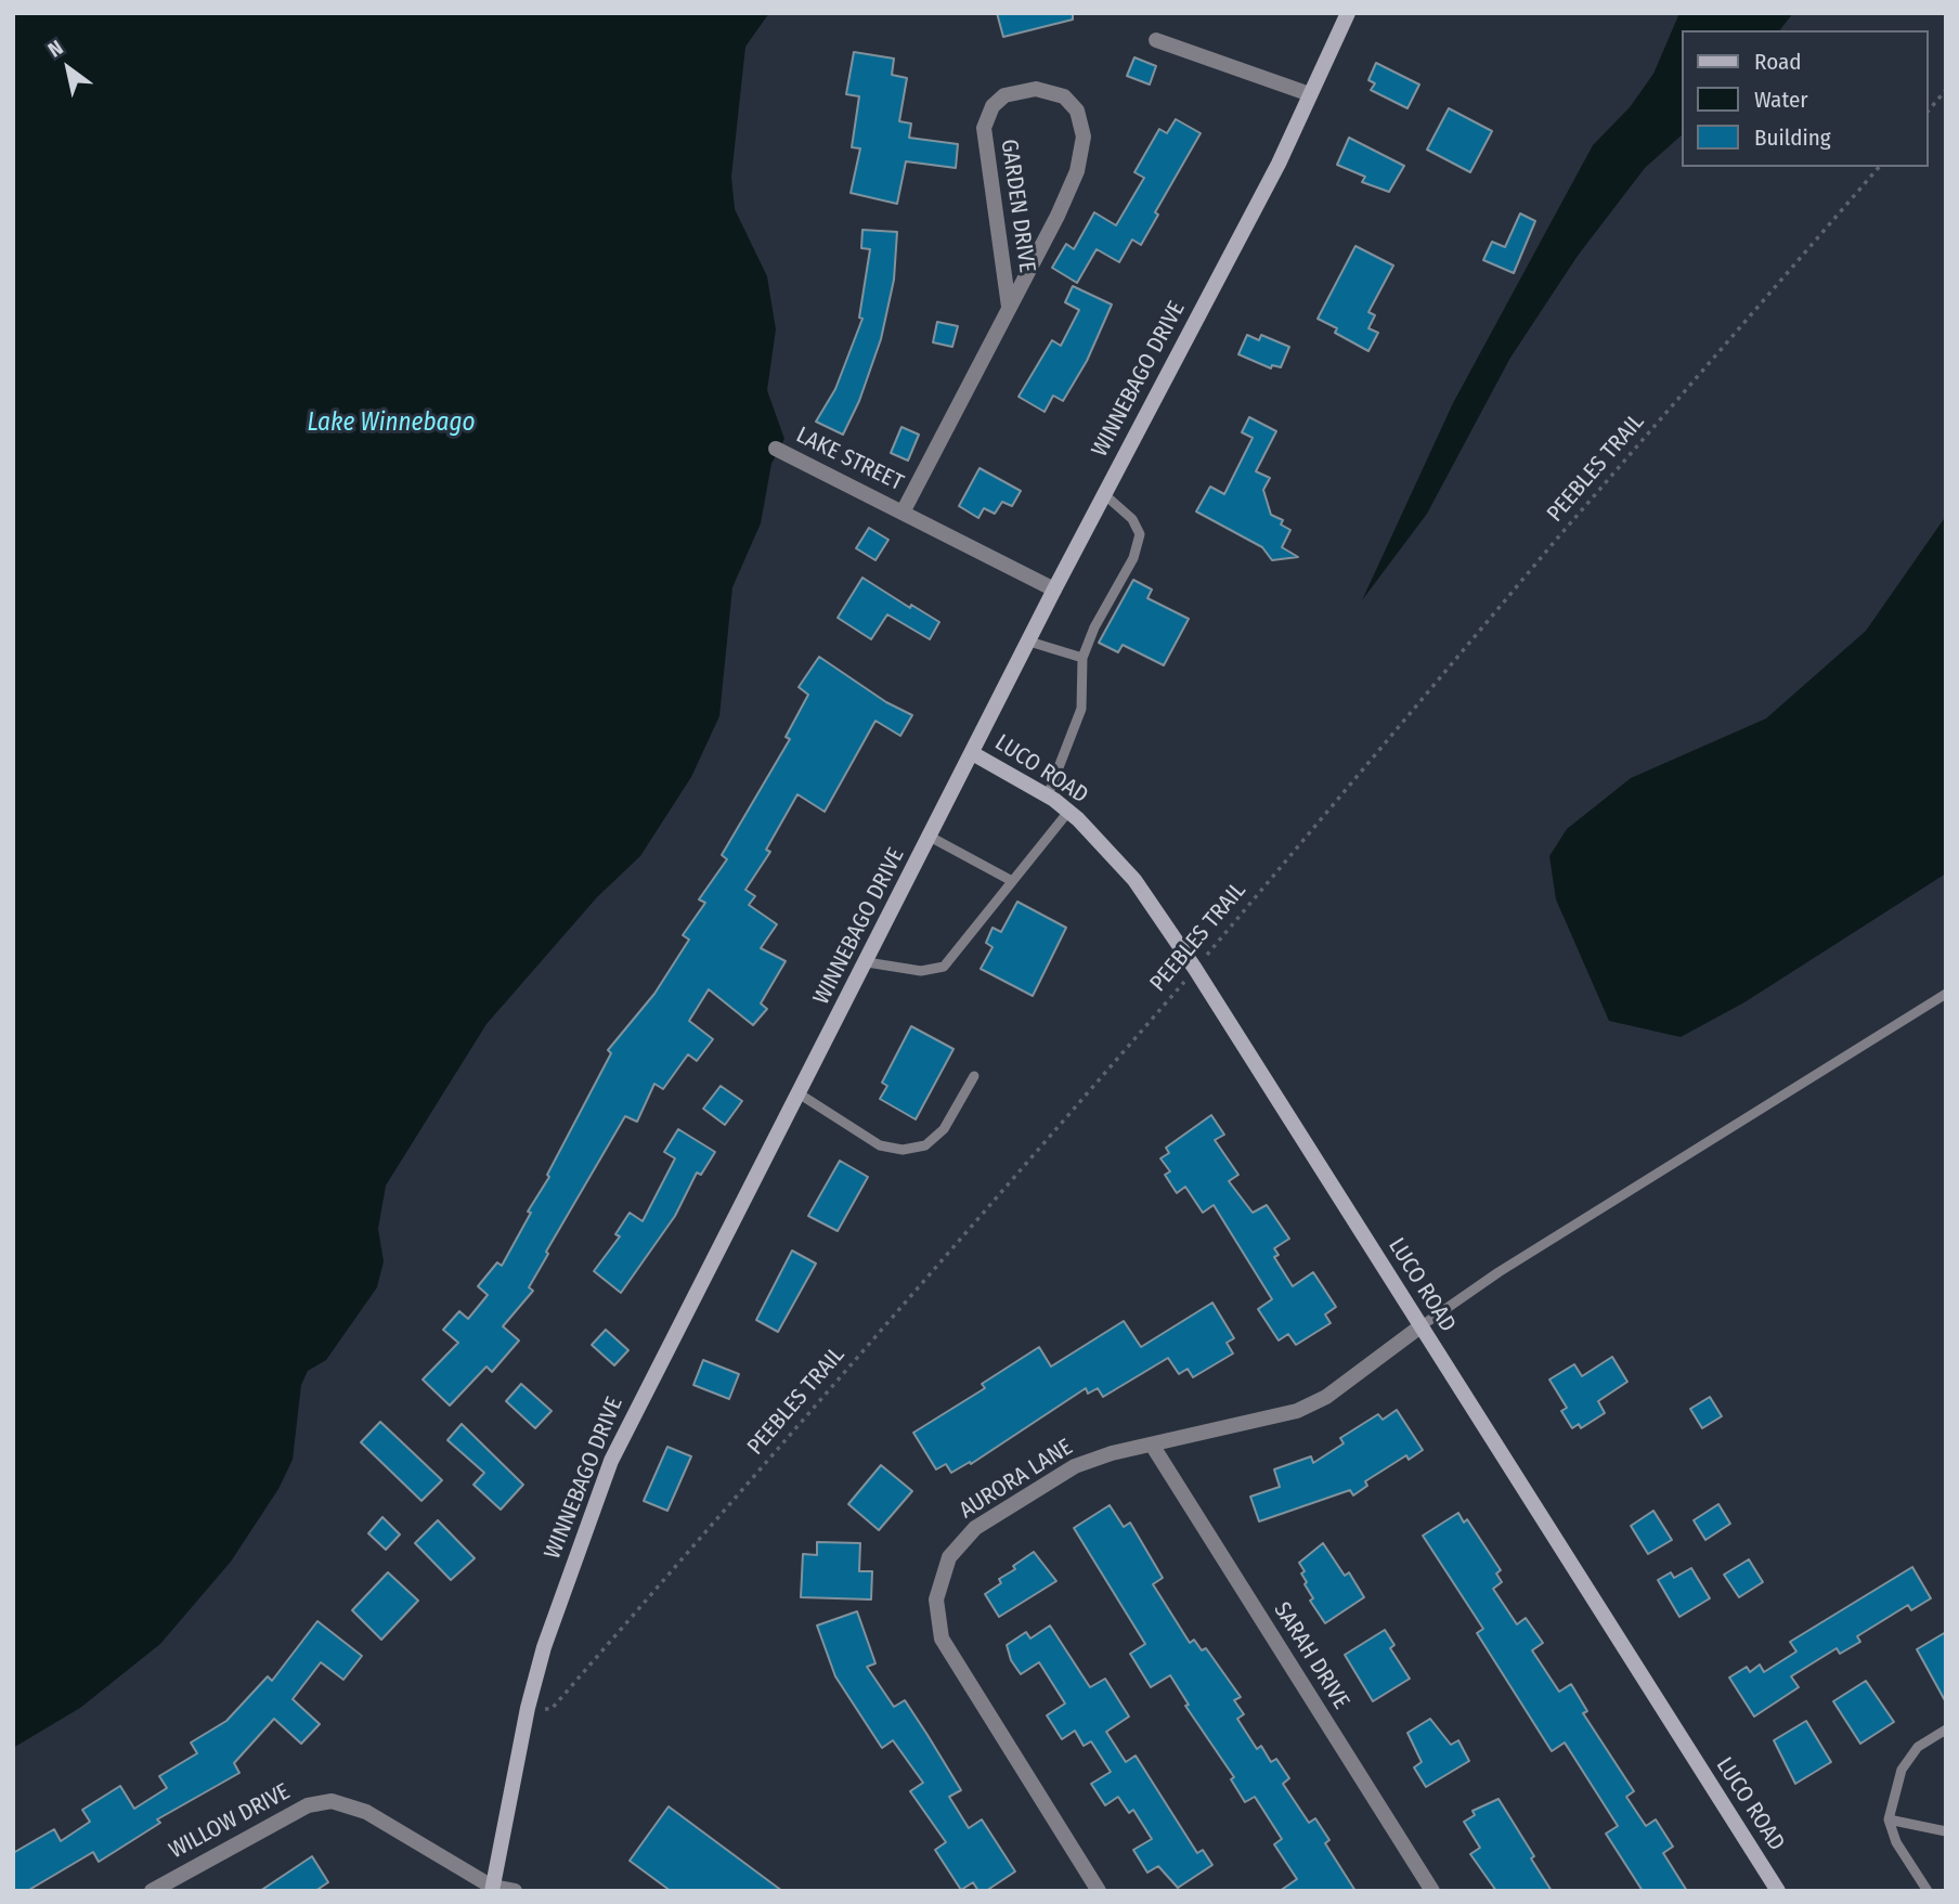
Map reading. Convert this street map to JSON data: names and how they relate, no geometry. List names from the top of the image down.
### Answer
{
  "streets": {
    "main road": ["WINNEBAGO DRIVE", "LUCO ROAD"],
    "street": [
      "GARDEN DRIVE",
      "LAKE STREET",
      "AURORA LANE",
      "SARAH DRIVE",
      "WILLOW DRIVE"
    ],
    "path": ["PEEBLES TRAIL"]
  },
  "crossings": [
    ["GARDEN DRIVE", "LAKE STREET"],
    ["WINNEBAGO DRIVE", "PEEBLES TRAIL"],
    ["WINNEBAGO DRIVE", "LUCO ROAD"],
    ["WINNEBAGO DRIVE", "WILLOW DRIVE"],
    ["PEEBLES TRAIL", "LUCO ROAD"],
    ["LUCO ROAD", "AURORA LANE"],
    ["AURORA LANE", "SARAH DRIVE"]
  ],
  "water": ["Lake Winnebago"],
  "legend": ["Road", "Water", "Building"],
  "north": "top left"
}
